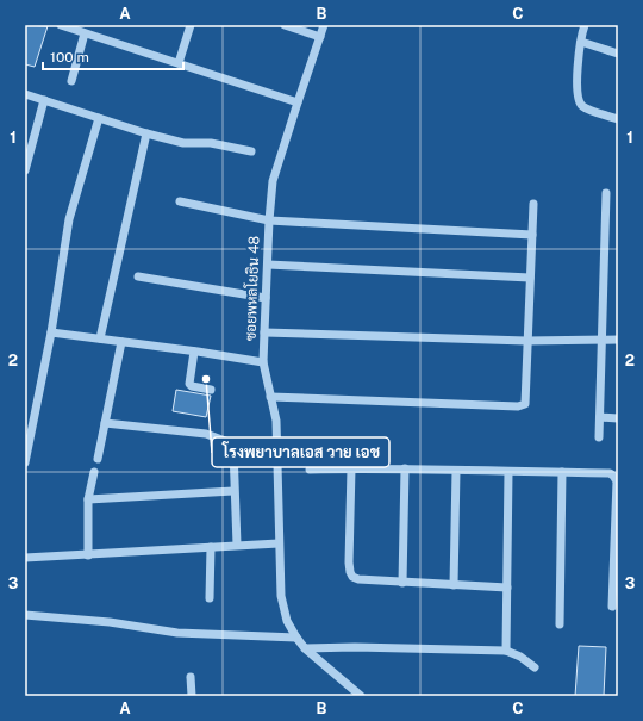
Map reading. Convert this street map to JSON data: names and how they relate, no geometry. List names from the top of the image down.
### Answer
{
  "streets": {
    "street": ["ซอยพหลโยธิน 48"]
  },
  "places": ["โรงพยาบาลเอส วาย เอช"],
  "scale_bar": "100 m",
  "grid": {
    "columns": ["A", "B", "C"],
    "rows": ["1", "2", "3"]
  }
}
